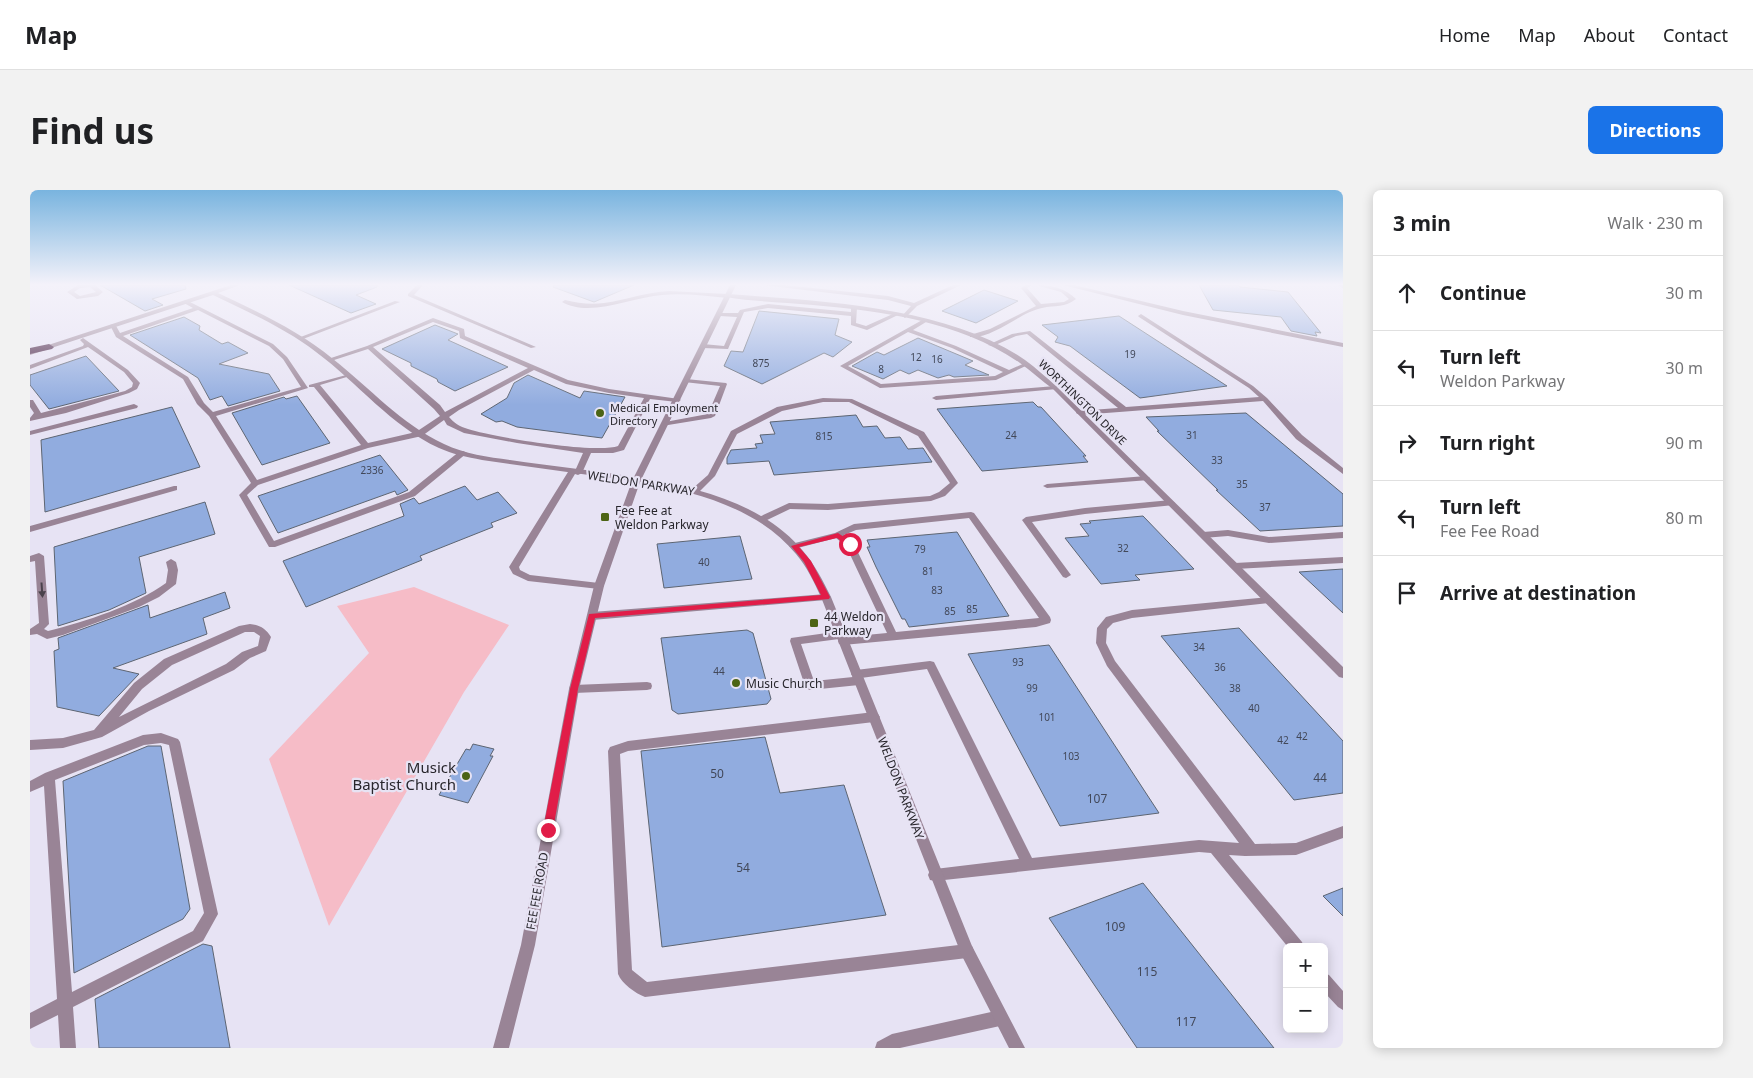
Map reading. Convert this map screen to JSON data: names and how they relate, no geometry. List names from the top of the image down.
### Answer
{
  "streets": {
    "street": ["WORTHINGTON DRIVE", "WELDON PARKWAY", "FEE FEE ROAD"]
  },
  "crossings": [
    ["WELDON PARKWAY", "FEE FEE ROAD"]
  ],
  "places": {
    "other": ["Medical Employment Directory", "Music Church", "Musick Baptist Church"],
    "transit": ["Fee Fee at Weldon Parkway", "44 Weldon Parkway"]
  },
  "house_numbers": [
    "19",
    "12",
    "16",
    "875",
    "8",
    "24",
    "31",
    "815",
    "33",
    "2336",
    "35",
    "37",
    "32",
    "79",
    "40",
    "81",
    "83",
    "85",
    "85",
    "34",
    "93",
    "36",
    "44",
    "99",
    "38",
    "40",
    "101",
    "42",
    "42",
    "103",
    "50",
    "44",
    "107",
    "54",
    "109",
    "115",
    "117"
  ],
  "page": {
    "header": "Map",
    "nav": [
      "Home",
      "Map",
      "About",
      "Contact"
    ],
    "buttons": "Directions",
    "title": "Find us",
    "heading": ["3 min", "Walk · 230 m"],
    "list": [
      ["Continue", "30 m"],
      ["Turn left", "Weldon Parkway", "30 m"],
      ["Turn right", "90 m"],
      ["Turn left", "Fee Fee Road", "80 m"],
      "Arrive at destination"
    ],
    "map_buttons": ["+", "−"]
  }
}
